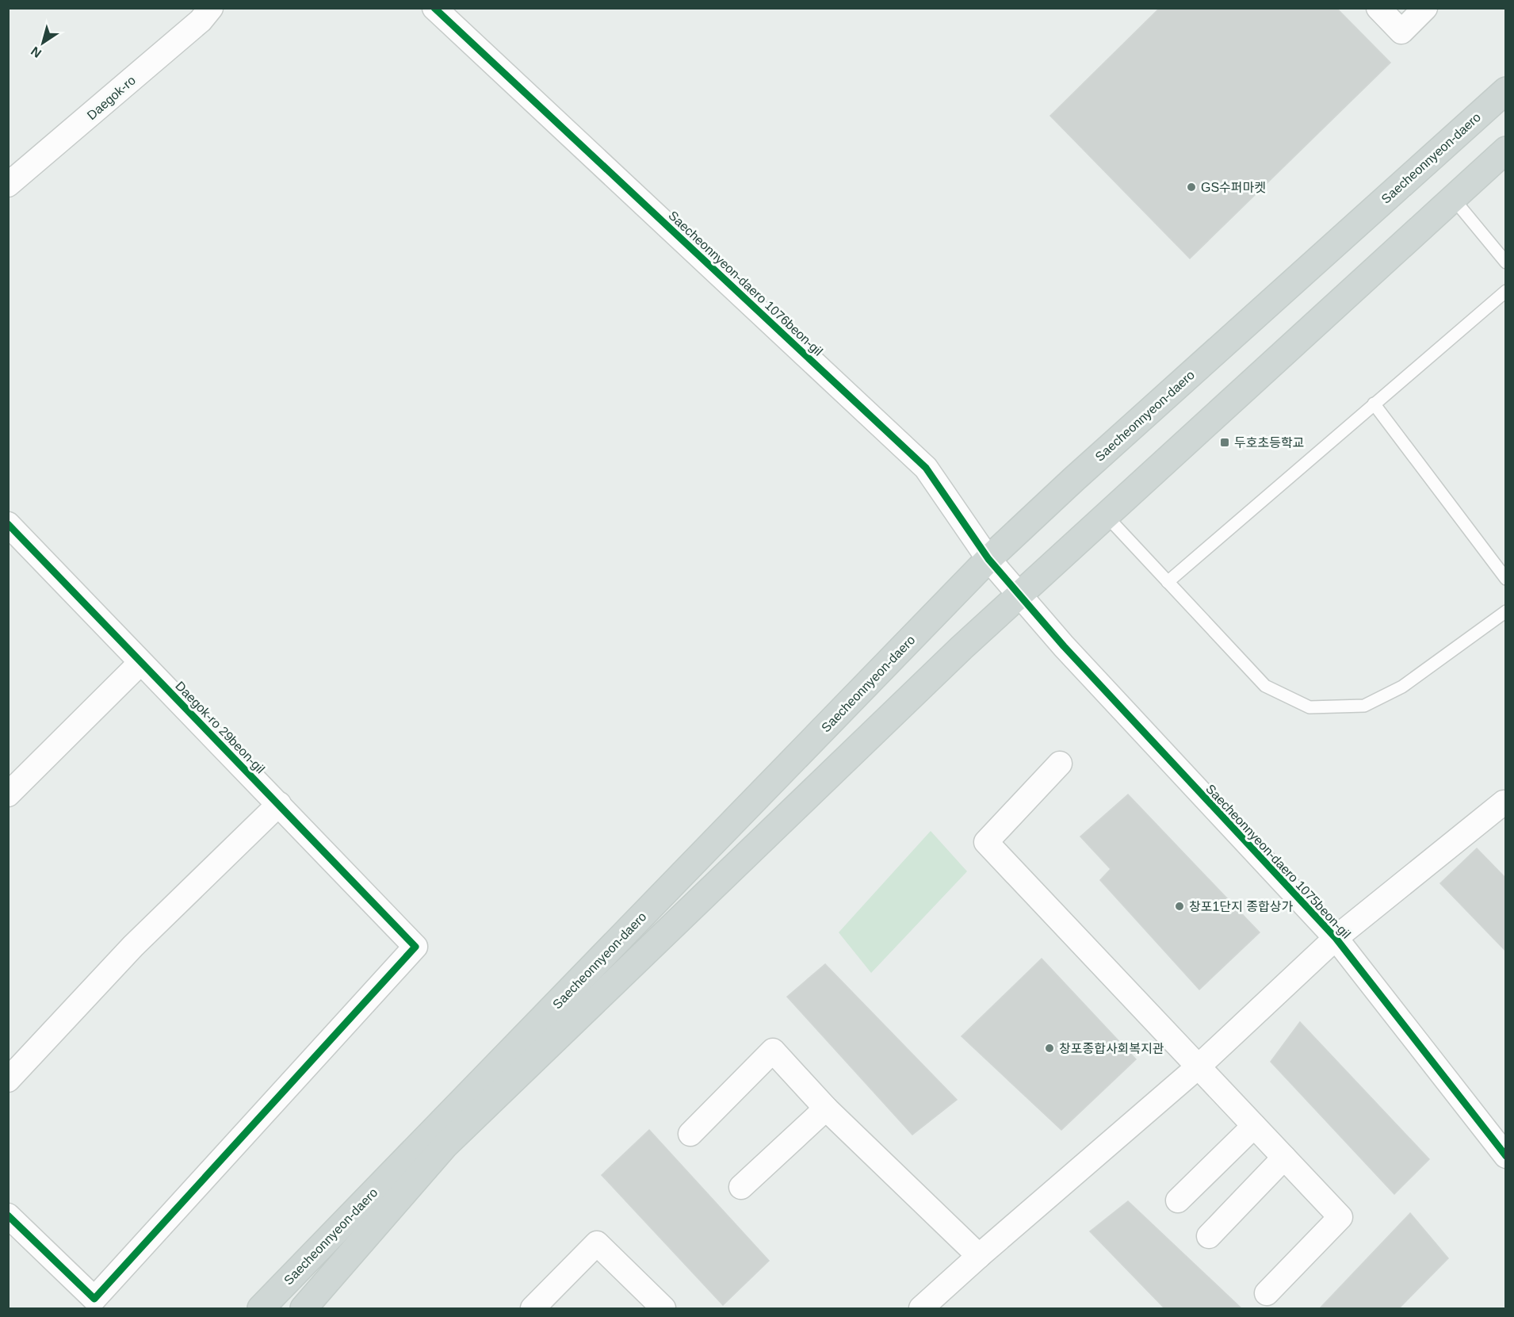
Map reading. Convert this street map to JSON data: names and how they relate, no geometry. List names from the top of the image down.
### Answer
{
  "streets": {
    "main road": ["Saecheonnyeon-daero"],
    "street": [
      "Daegok-ro",
      "Saecheonnyeon-daero 1076beon-gil",
      "Daegok-ro 29beon-gil",
      "Saecheonnyeon-daero 1075beon-gil"
    ]
  },
  "crossings": [
    ["Saecheonnyeon-daero", "Saecheonnyeon-daero 1076beon-gil"],
    ["Saecheonnyeon-daero", "Saecheonnyeon-daero 1075beon-gil"],
    ["Saecheonnyeon-daero 1076beon-gil", "Saecheonnyeon-daero 1075beon-gil"]
  ],
  "places": {
    "other": ["GS수퍼마켓", "창포1단지 종합상가", "창포종합사회복지관"],
    "transit": ["두호초등학교"]
  },
  "north": "bottom left"
}
